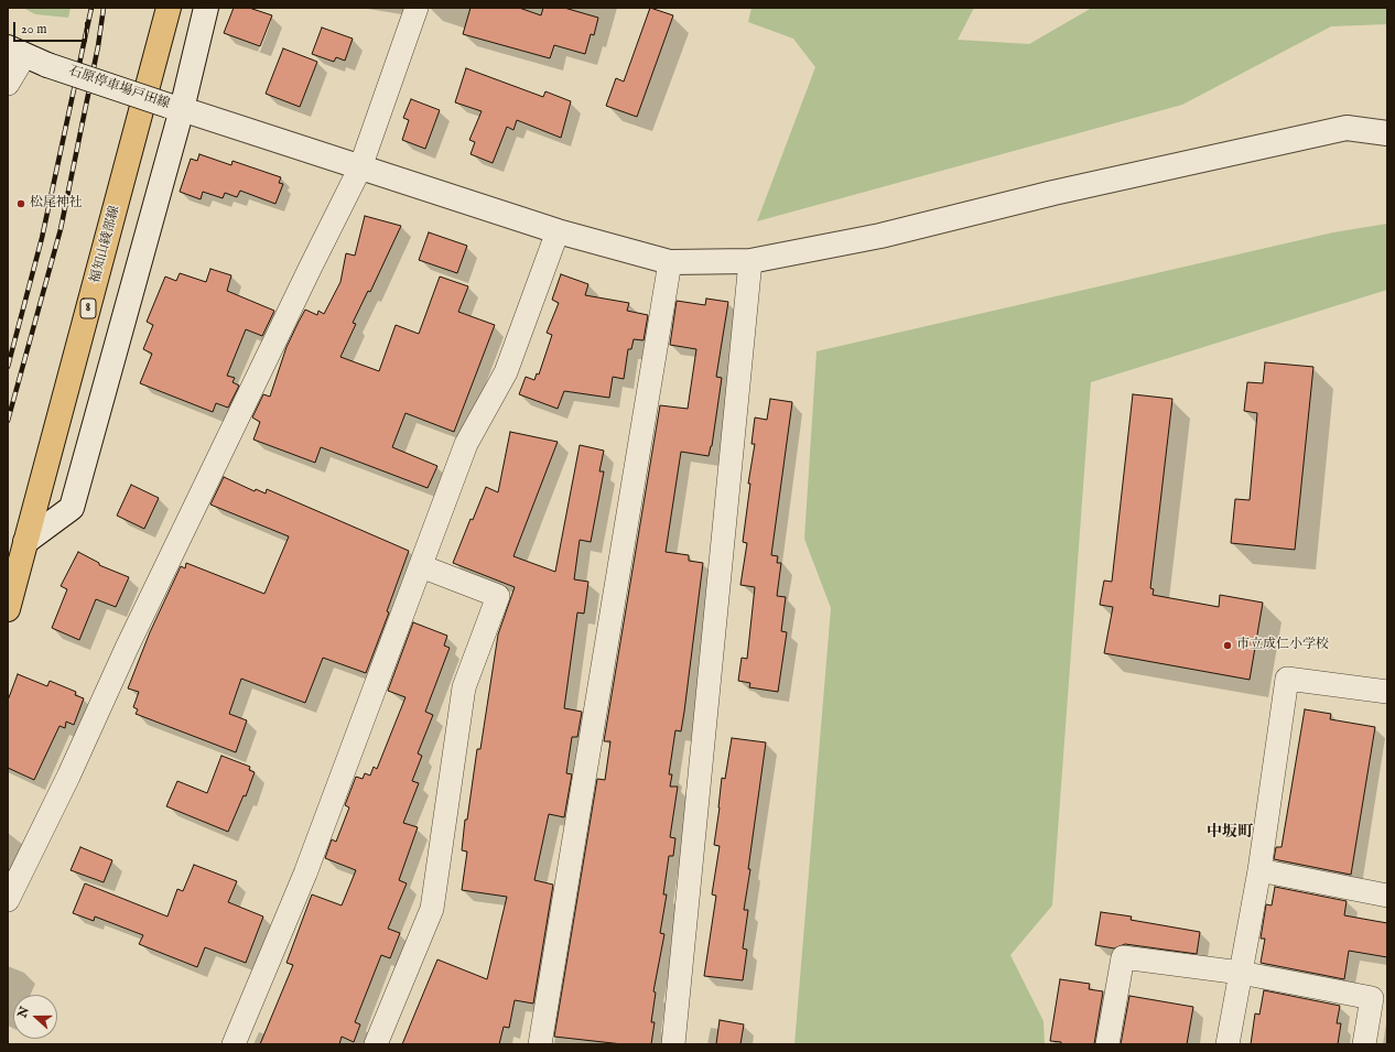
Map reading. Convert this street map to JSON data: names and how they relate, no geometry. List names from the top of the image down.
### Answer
{
  "streets": {
    "main road": ["福知山綾部線", "8"],
    "street": ["石原停車場戸田線"]
  },
  "districts": ["中坂町"],
  "places": ["松尾神社", "市立成仁小学校"],
  "scale_bar": "20 m",
  "north": "left"
}
